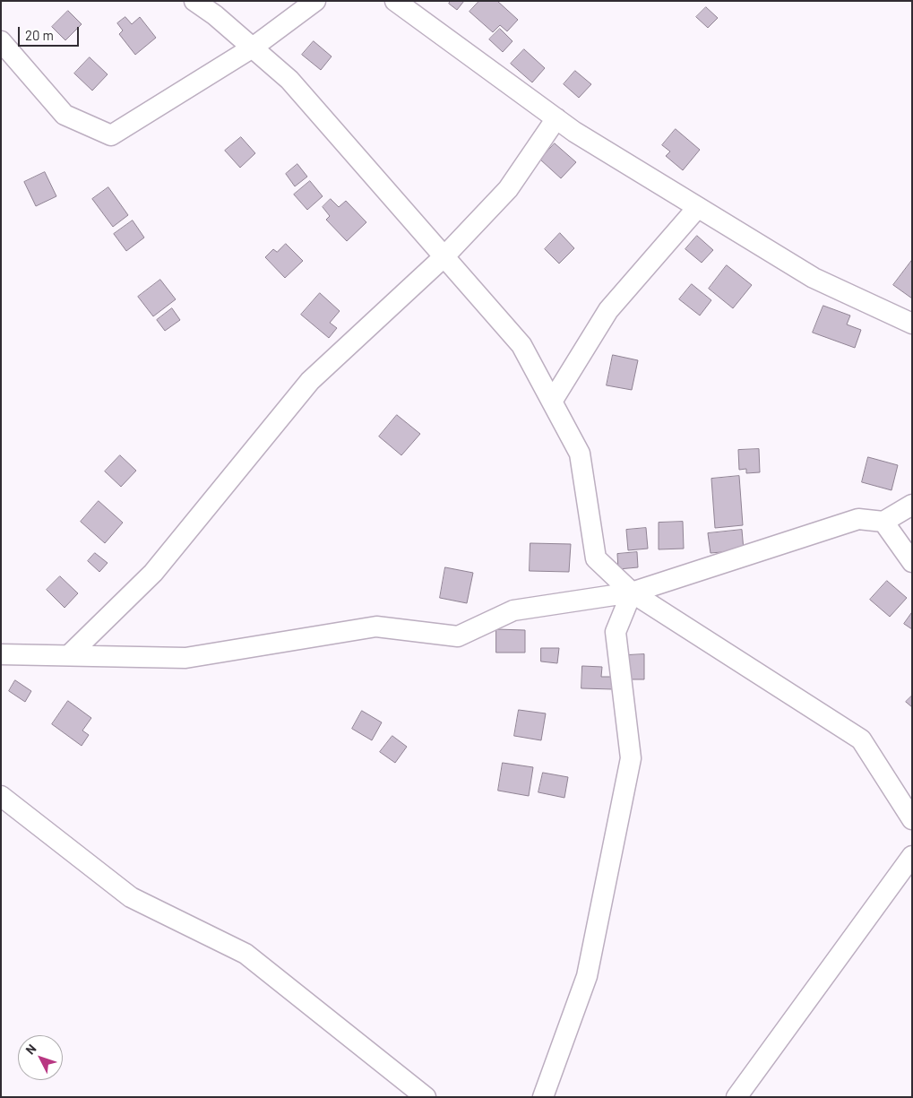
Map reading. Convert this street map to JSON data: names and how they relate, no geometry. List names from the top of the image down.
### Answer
{
  "scale_bar": "20 m",
  "north": "top left"
}
